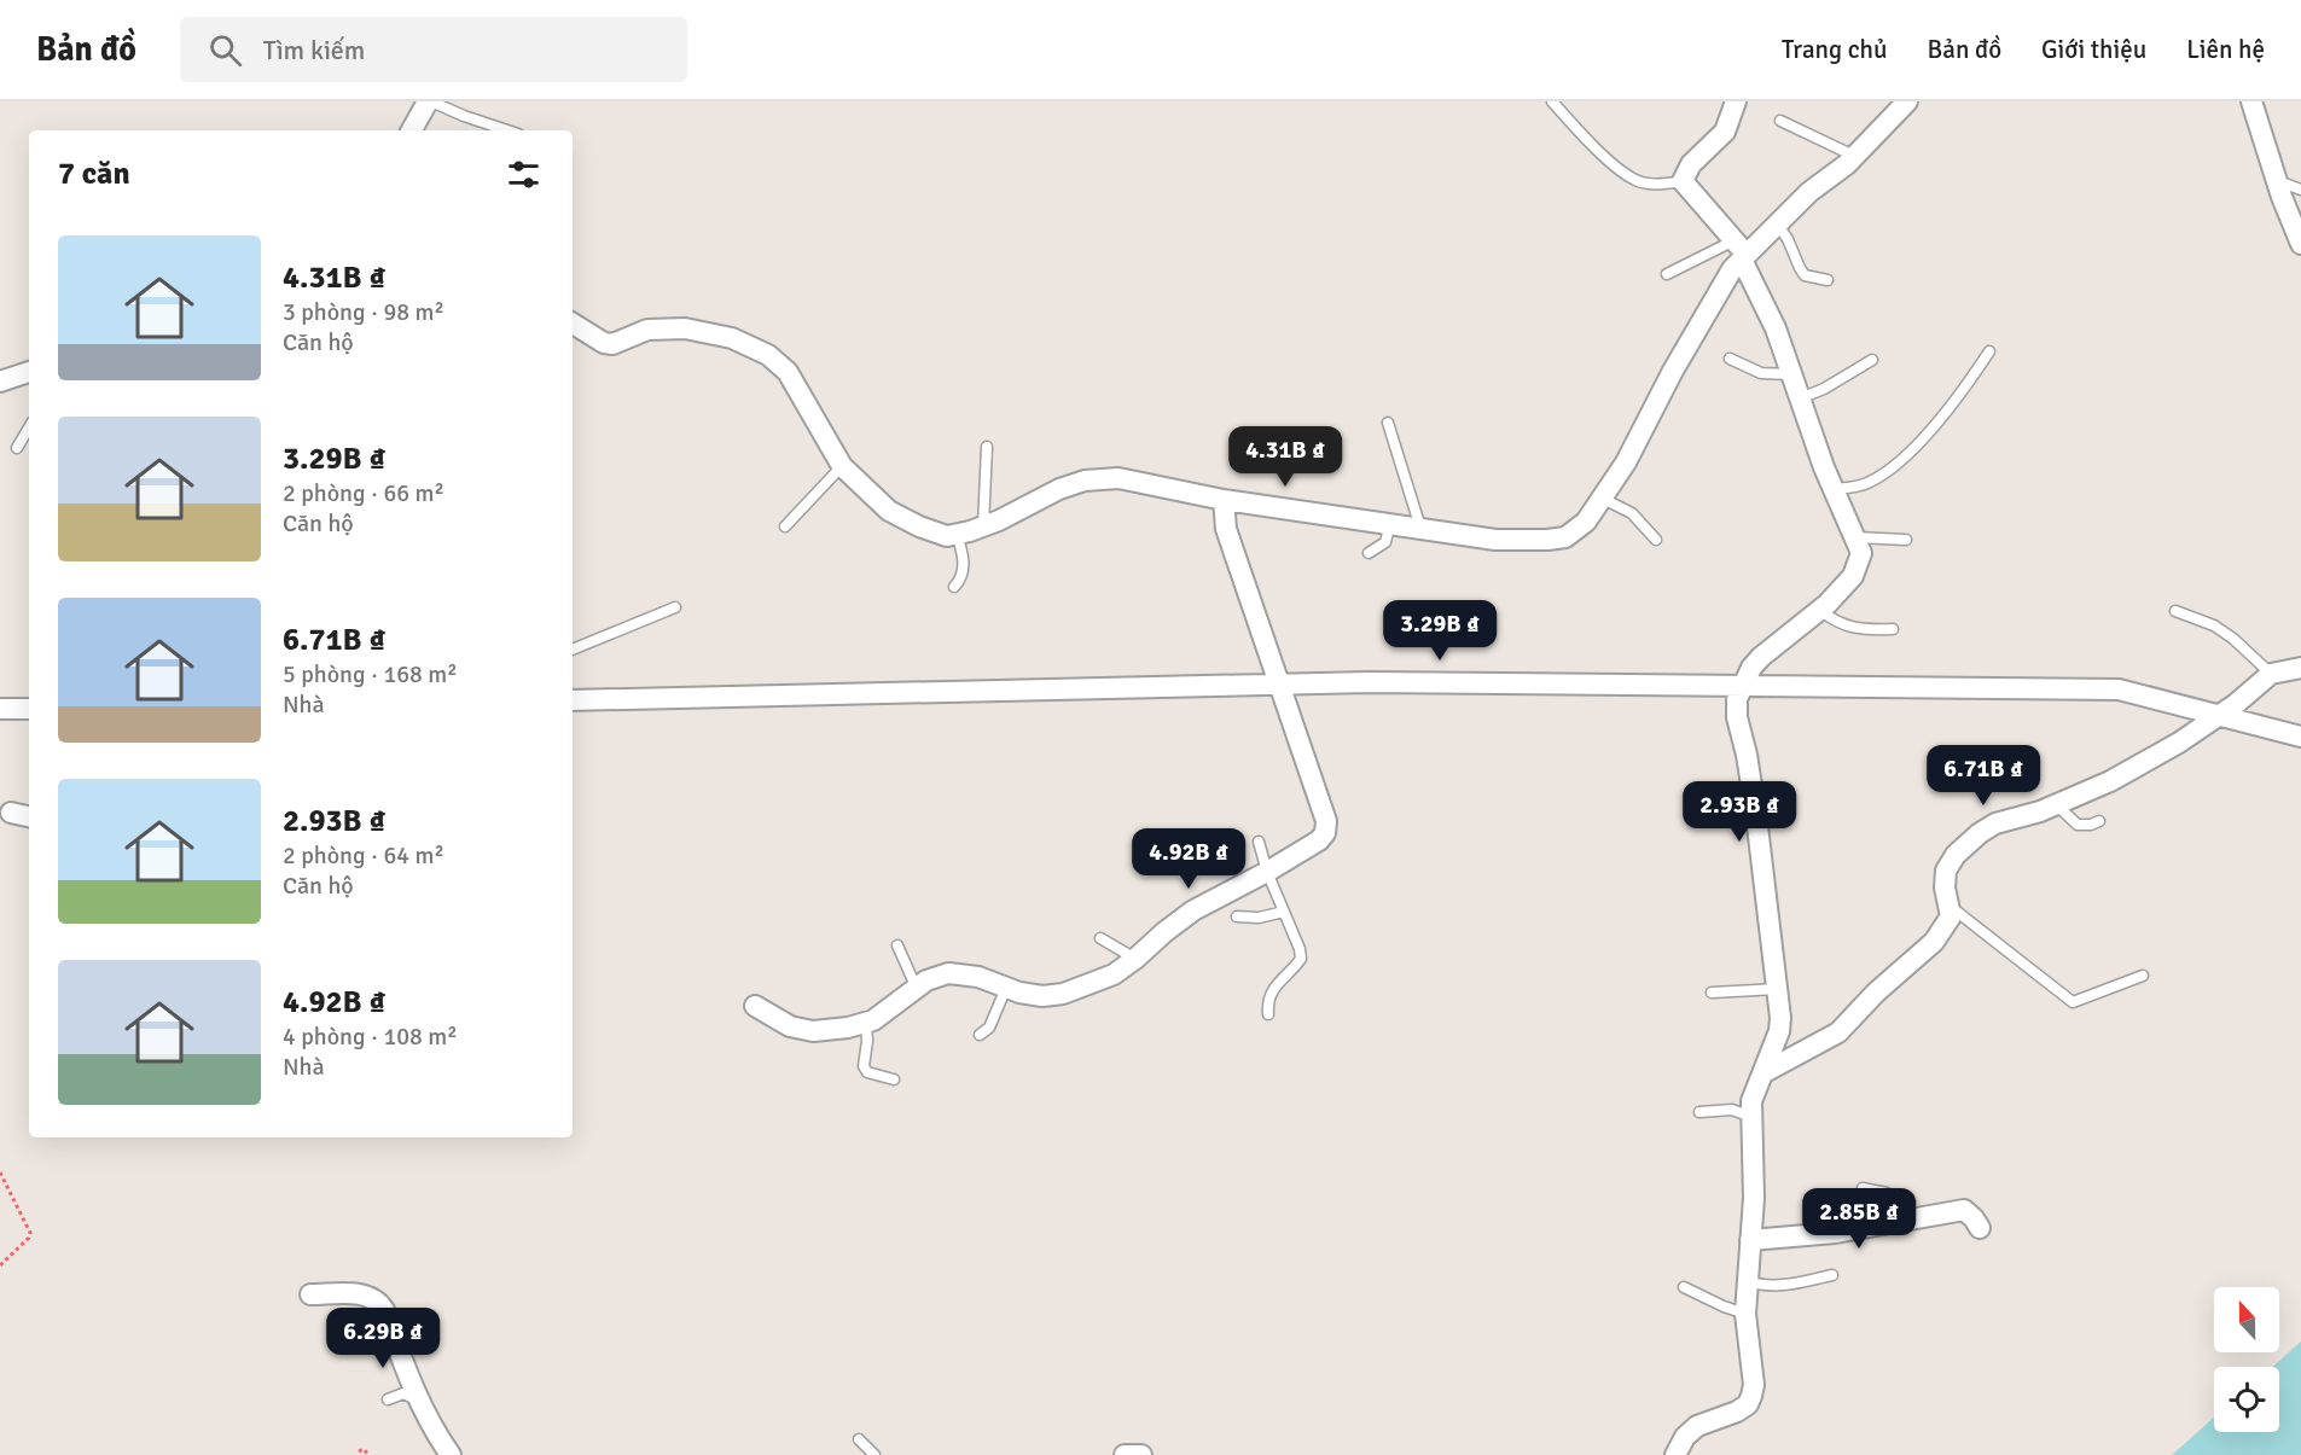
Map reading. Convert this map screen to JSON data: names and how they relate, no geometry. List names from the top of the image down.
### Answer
{
  "north": "top",
  "page": {
    "header": "Bản đồ",
    "search": "Tìm kiếm",
    "nav": [
      "Trang chủ",
      "Bản đồ",
      "Giới thiệu",
      "Liên hệ"
    ],
    "heading": "7 căn",
    "list": [
      {
        "name": "4.31B ₫",
        "note": "3 phòng · 98 m² · Căn hộ"
      },
      {
        "name": "3.29B ₫",
        "note": "2 phòng · 66 m² · Căn hộ"
      },
      {
        "name": "6.71B ₫",
        "note": "5 phòng · 168 m² · Nhà"
      },
      {
        "name": "2.93B ₫",
        "note": "2 phòng · 64 m² · Căn hộ"
      },
      {
        "name": "4.92B ₫",
        "note": "4 phòng · 108 m² · Nhà"
      }
    ],
    "price": [
      "4.31B ₫",
      "3.29B ₫",
      "6.71B ₫",
      "2.93B ₫",
      "4.92B ₫",
      "2.85B ₫",
      "6.29B ₫"
    ]
  }
}
